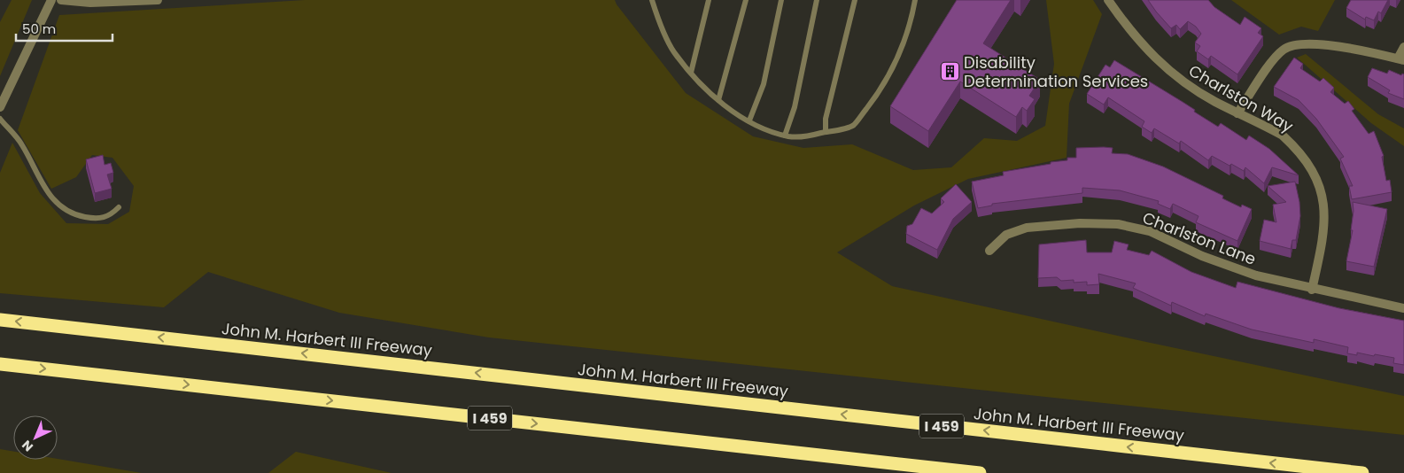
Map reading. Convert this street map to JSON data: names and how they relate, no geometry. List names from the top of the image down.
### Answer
{
  "streets": {
    "highway": ["John M. Harbert III Freeway", "I 459"],
    "street": ["Charlston Way", "Charlston Lane"]
  },
  "crossings": [
    ["Charlston Way", "Charlston Lane"]
  ],
  "places": {
    "building": ["Disability Determination Services"]
  },
  "scale_bar": "50 m",
  "north": "bottom left"
}
